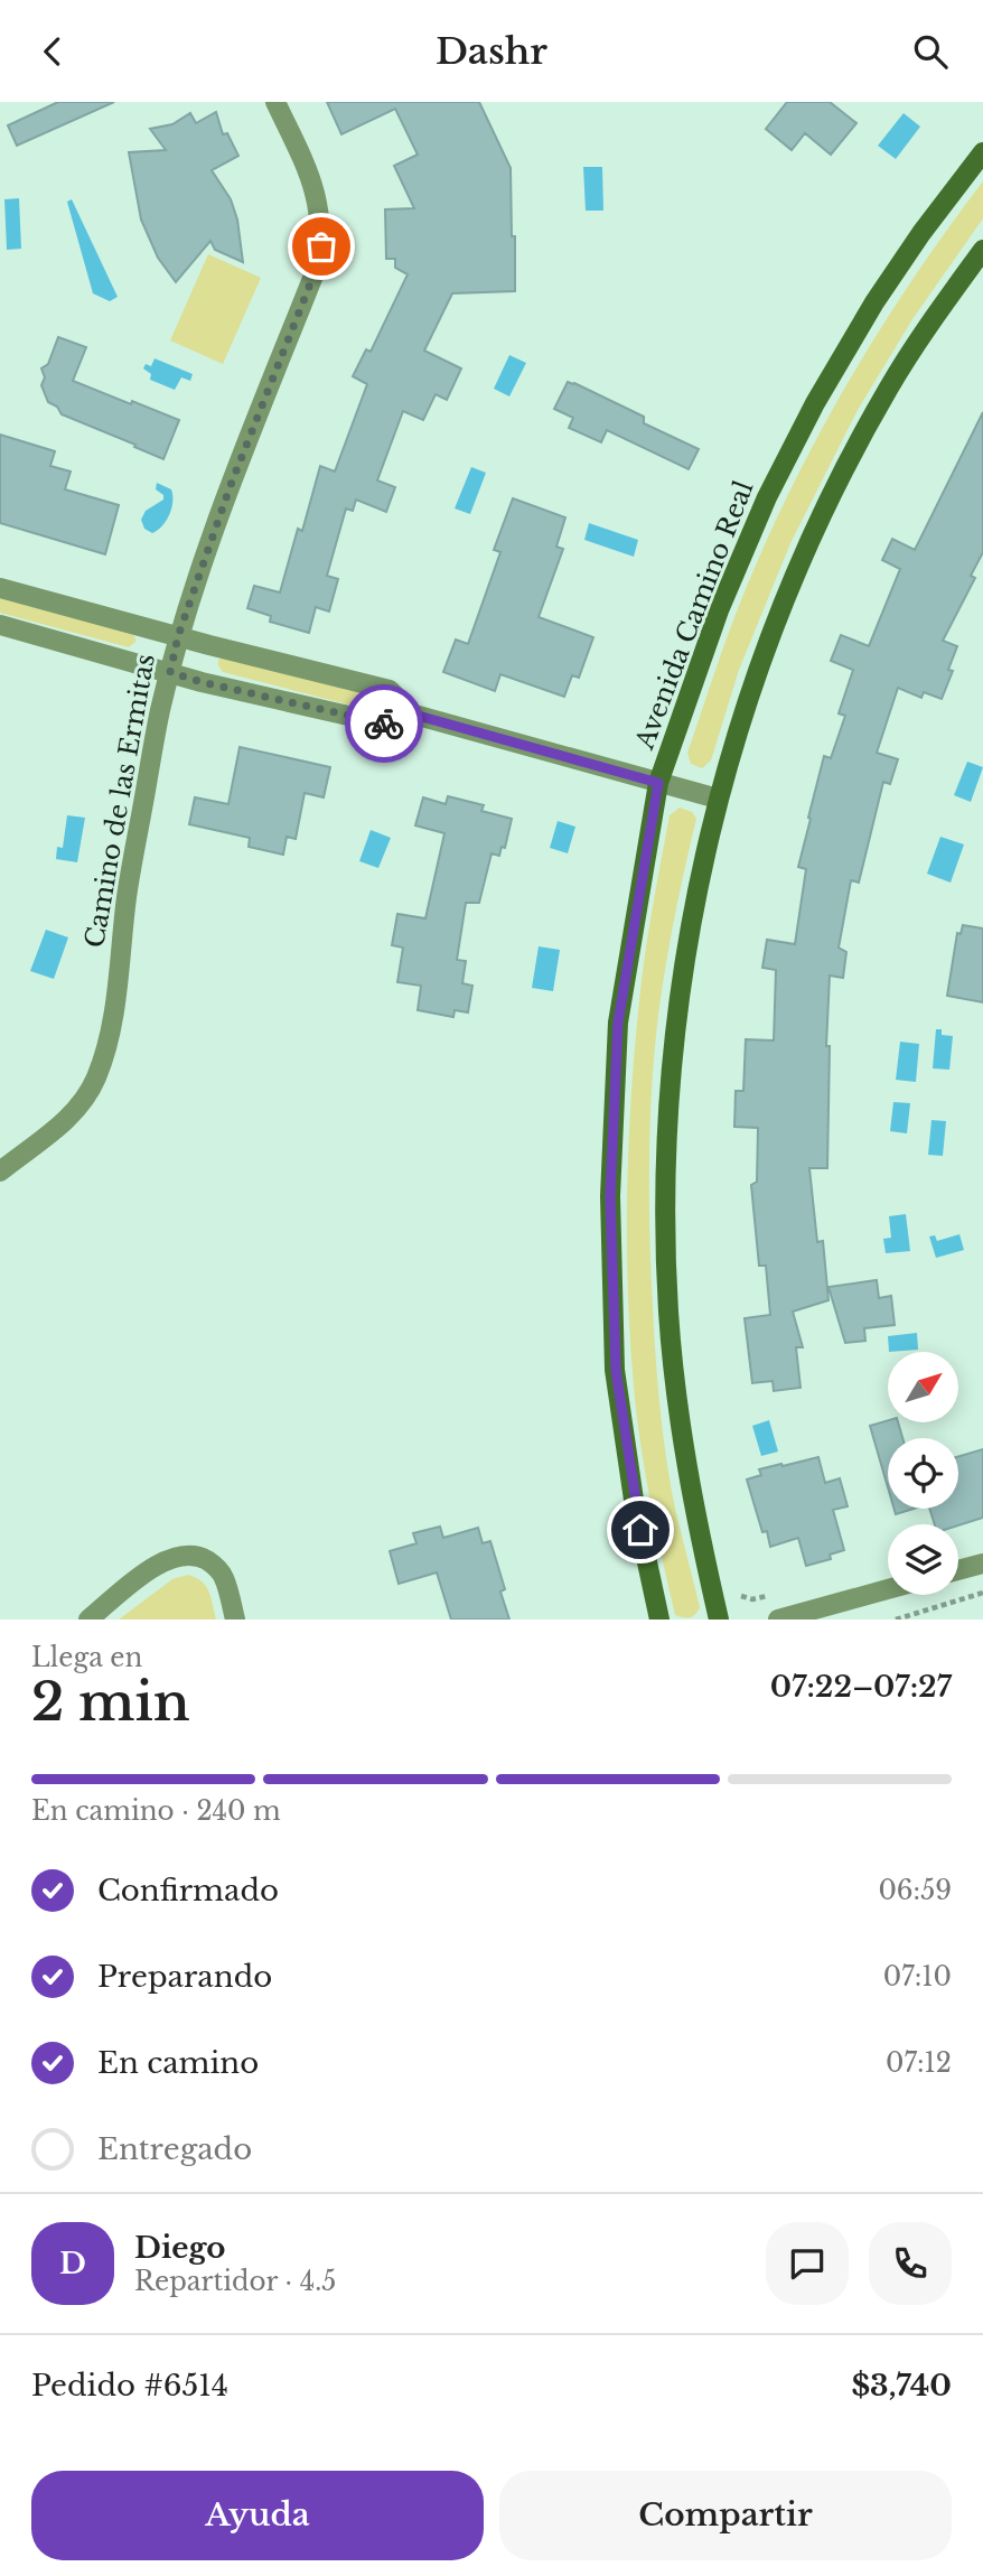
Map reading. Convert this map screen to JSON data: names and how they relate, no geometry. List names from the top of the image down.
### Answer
{
  "streets": {
    "main road": ["Avenida Camino Real"],
    "street": ["Camino de las Ermitas"]
  },
  "north": "top right",
  "page": {
    "header": "Dashr",
    "heading": ["2 min", "Llega en", "07:22–07:27"],
    "panel": [
      "Diego",
      "Repartidor · 4.5",
      "Pedido #6514",
      "$3,740"
    ],
    "bar": "En camino · 240 m",
    "list": [
      ["Confirmado", "06:59"],
      ["Preparando", "07:10"],
      ["En camino", "07:12"],
      "Entregado"
    ],
    "round": "D",
    "buttons": ["Ayuda", "Compartir"]
  }
}
